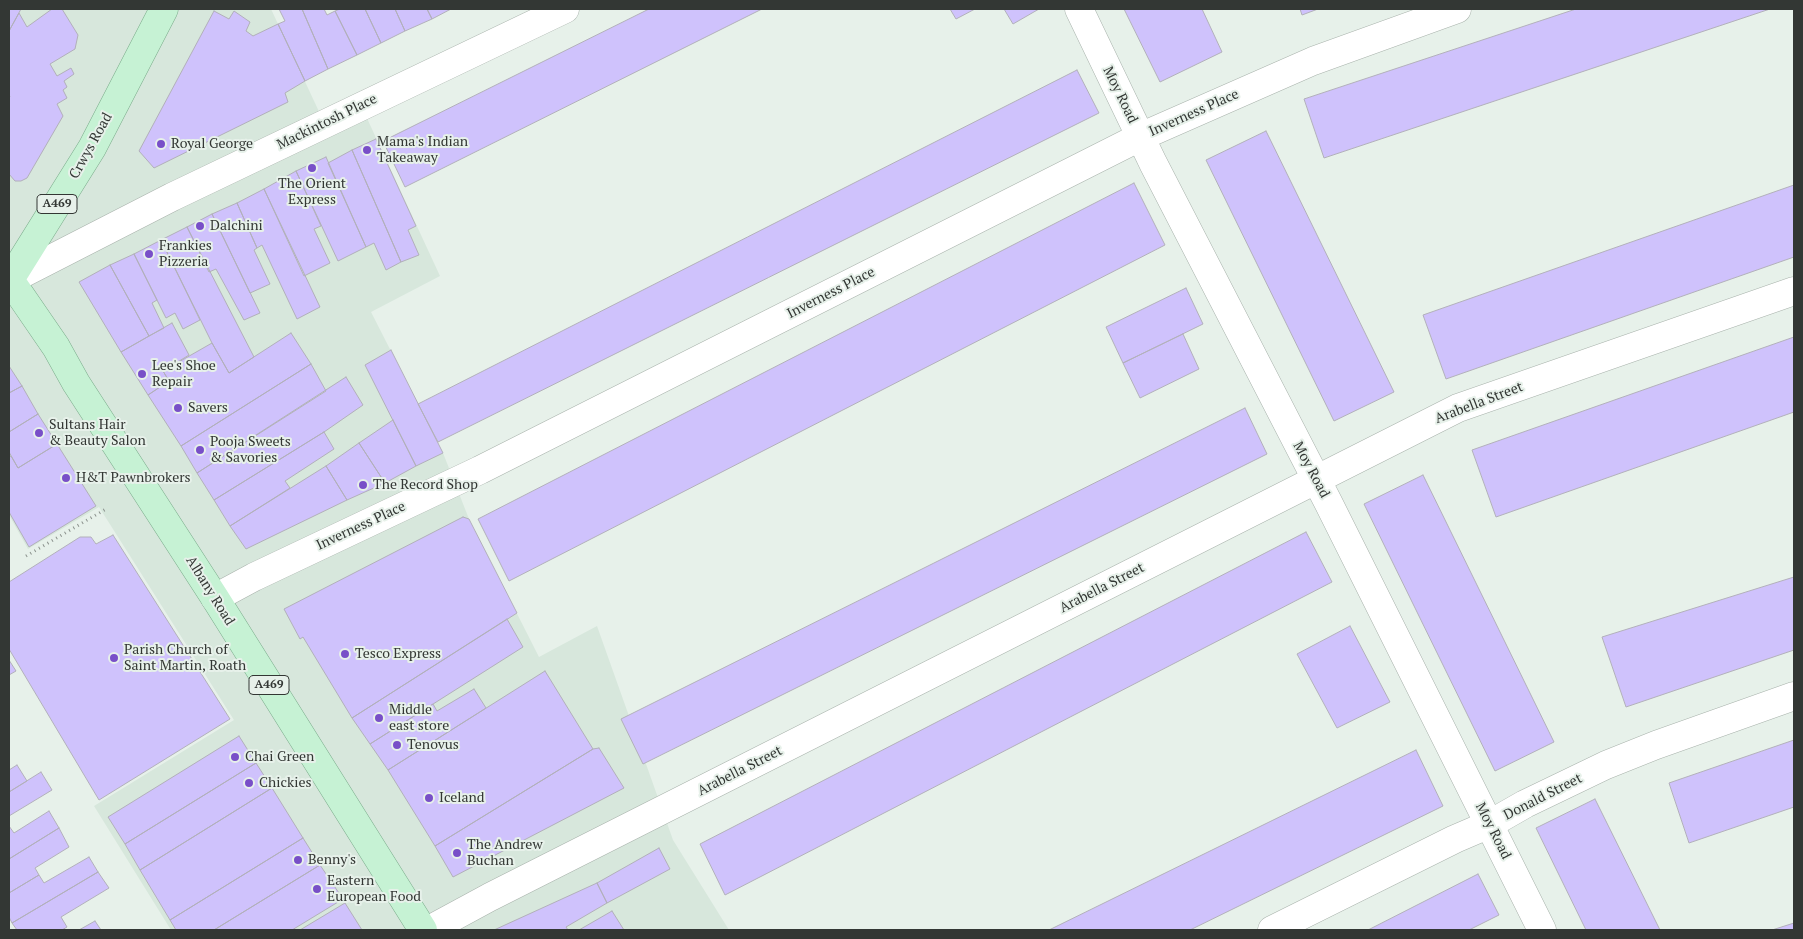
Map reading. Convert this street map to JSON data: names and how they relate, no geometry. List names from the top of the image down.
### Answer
{
  "streets": {
    "main road": ["Crwys Road", "A469", "Albany Road"],
    "street": [
      "Moy Road",
      "Inverness Place",
      "Mackintosh Place",
      "Arabella Street",
      "Donald Street"
    ]
  },
  "crossings": [
    ["Moy Road", "Inverness Place"],
    ["Moy Road", "Arabella Street"],
    ["Moy Road", "Donald Street"],
    ["Inverness Place", "Albany Road"],
    ["Mackintosh Place", "Crwys Road"],
    ["Mackintosh Place", "Albany Road"],
    ["Crwys Road", "Albany Road"]
  ],
  "places": [
    "Royal George",
    "Mama's Indian Takeaway",
    "The Orient Express",
    "Dalchini",
    "Frankies Pizzeria",
    "Lee's Shoe Repair",
    "Savers",
    "Sultans Hair & Beauty Salon",
    "Pooja Sweets & Savories",
    "H&T Pawnbrokers",
    "The Record Shop",
    "Tesco Express",
    "Parish Church of Saint Martin, Roath",
    "Middle east store",
    "Tenovus",
    "Chai Green",
    "Chickies",
    "Iceland",
    "The Andrew Buchan",
    "Benny's",
    "Eastern European Food"
  ]
}
